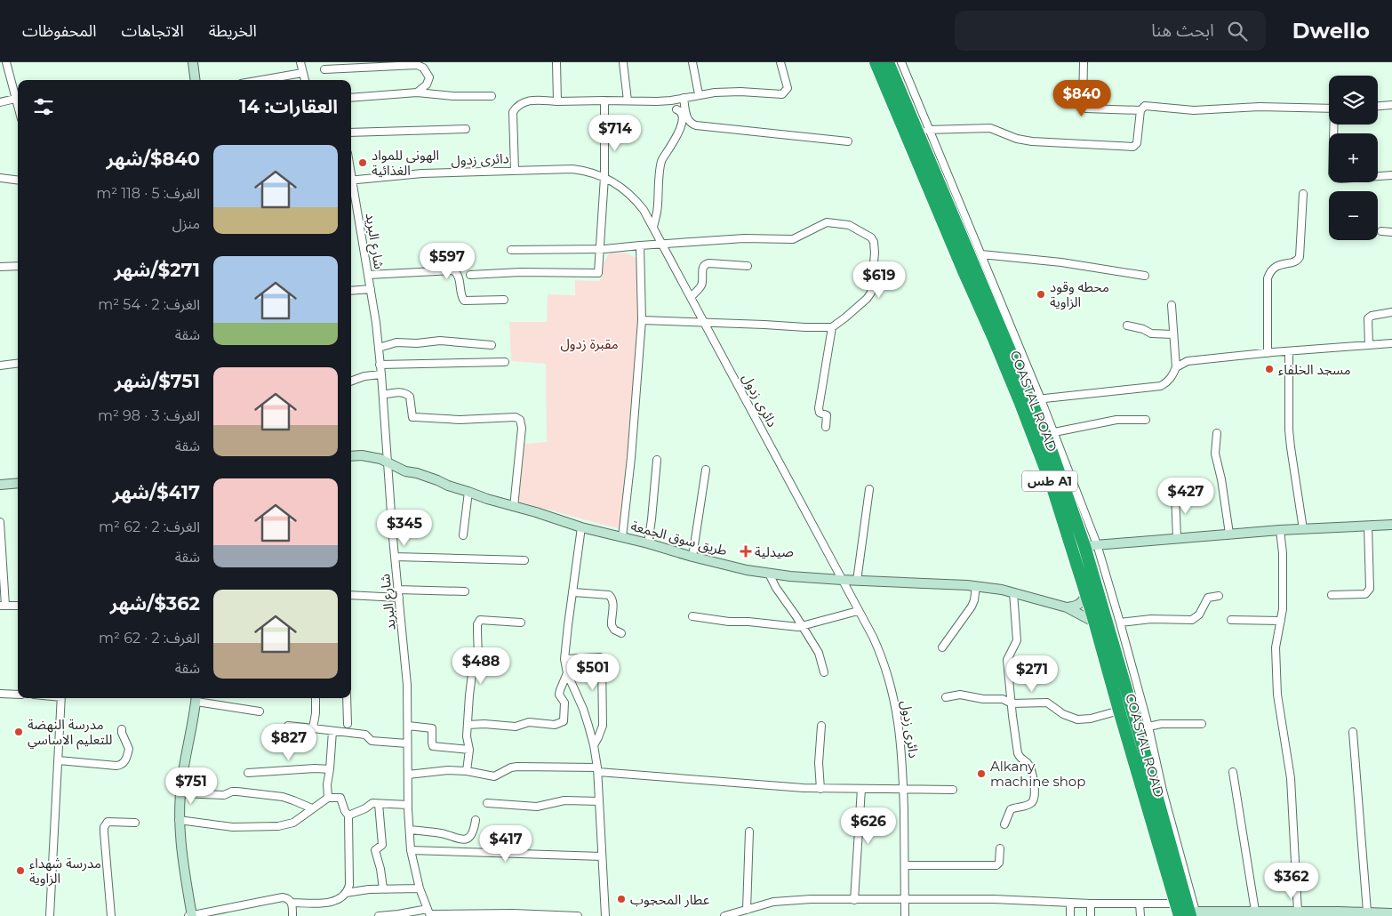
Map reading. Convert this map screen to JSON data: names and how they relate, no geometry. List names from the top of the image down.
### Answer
{
  "streets": {
    "highway": ["COASTAL ROAD", "طس A1"],
    "street": ["دائرى زدول", "شارع البريد", "طريق سوق الجمعة"]
  },
  "crossings": [
    ["دائرى زدول", "طريق سوق الجمعة"],
    ["شارع البريد", "طريق سوق الجمعة"],
    ["COASTAL ROAD", "طريق سوق الجمعة"]
  ],
  "parks": ["مقبرة زدول"],
  "places": {
    "other": [
      "الهونى للمواد الغذائية",
      "محطه وقود الزاوية",
      "مسجد الخلفاء",
      "مدرسة النهضة للتعليم الاساسي",
      "Alkany machine shop",
      "مدرسة شهداء الزاوية",
      "عطار المحجوب"
    ],
    "health": ["صيدلية"]
  },
  "page": {
    "header": "Dwello",
    "search": "ابحث هنا",
    "nav": ["الخريطة", "الاتجاهات", "المحفوظات"],
    "map_buttons": ["+", "−"],
    "price": [
      "$840",
      "$714",
      "$597",
      "$619",
      "$427",
      "$345",
      "$488",
      "$501",
      "$271",
      "$827",
      "$751",
      "$626",
      "$417",
      "$362"
    ],
    "heading": "العقارات: 14",
    "list": [
      {
        "name": "$840/شهر",
        "note": "الغرف: 5 · 118 m² · منزل"
      },
      {
        "name": "$271/شهر",
        "note": "الغرف: 2 · 54 m² · شقة"
      },
      {
        "name": "$751/شهر",
        "note": "الغرف: 3 · 98 m² · شقة"
      },
      {
        "name": "$417/شهر",
        "note": "الغرف: 2 · 62 m² · شقة"
      },
      {
        "name": "$362/شهر",
        "note": "الغرف: 2 · 62 m² · شقة"
      }
    ]
  }
}
